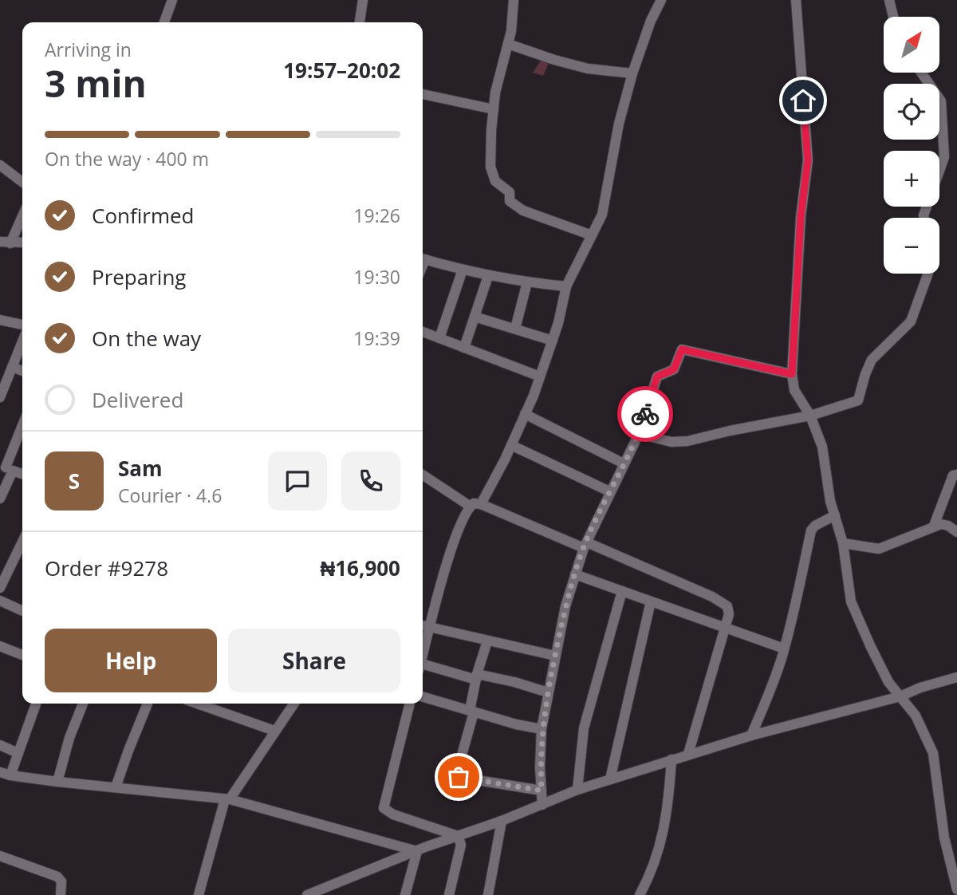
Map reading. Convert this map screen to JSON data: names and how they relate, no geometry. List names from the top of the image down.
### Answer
{
  "north": "top right",
  "page": {
    "map_buttons": ["+", "−"],
    "heading": ["3 min", "Arriving in", "19:57–20:02"],
    "panel": [
      "Sam",
      "Courier · 4.6",
      "Order #9278",
      "₦16,900"
    ],
    "bar": "On the way · 400 m",
    "list": [
      ["Confirmed", "19:26"],
      ["Preparing", "19:30"],
      ["On the way", "19:39"],
      "Delivered"
    ],
    "round": "S",
    "buttons": ["Help", "Share"]
  }
}
